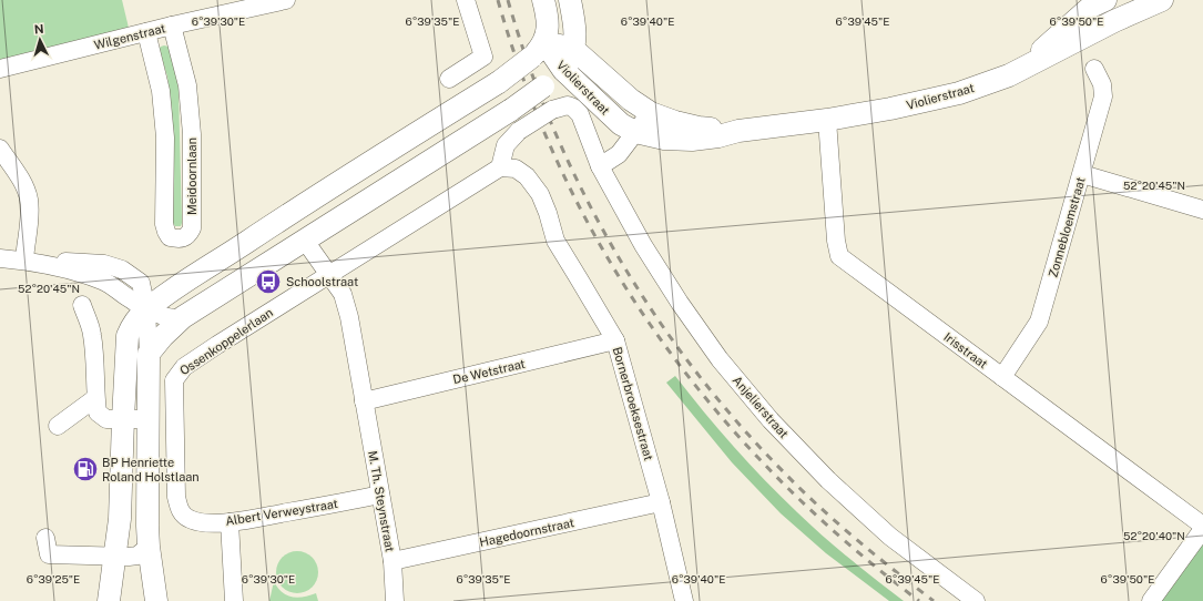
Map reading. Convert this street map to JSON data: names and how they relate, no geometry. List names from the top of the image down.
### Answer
{
  "streets": {
    "main road": ["Violierstraat"],
    "street": [
      "Wilgenstraat",
      "Meidoornlaan",
      "Zonnebloemstraat",
      "Ossenkoppelerlaan",
      "Irisstraat",
      "De Wetstraat",
      "Bornerbroeksestraat",
      "Anjelierstraat",
      "M. Th. Steynstraat",
      "Albert Verweystraat",
      "Hagedoornstraat"
    ]
  },
  "crossings": [
    ["Wilgenstraat", "Meidoornlaan"],
    ["Violierstraat", "Irisstraat"],
    ["Zonnebloemstraat", "Irisstraat"],
    ["Ossenkoppelerlaan", "M. Th. Steynstraat"],
    ["Ossenkoppelerlaan", "Albert Verweystraat"],
    ["De Wetstraat", "Bornerbroeksestraat"],
    ["De Wetstraat", "M. Th. Steynstraat"],
    ["Bornerbroeksestraat", "Anjelierstraat"],
    ["Bornerbroeksestraat", "Hagedoornstraat"],
    ["M. Th. Steynstraat", "Albert Verweystraat"],
    ["M. Th. Steynstraat", "Hagedoornstraat"]
  ],
  "places": {
    "bus stop": ["Schoolstraat"],
    "fuel station": ["BP Henriette Roland Holstlaan"]
  },
  "north": "top",
  "coordinates": [
    "6°39'30\"E",
    "6°39'35\"E",
    "6°39'40\"E",
    "6°39'45\"E",
    "6°39'50\"E",
    "52°20'45\"N",
    "52°20'40\"N",
    "6°39'25\"E"
  ]
}
